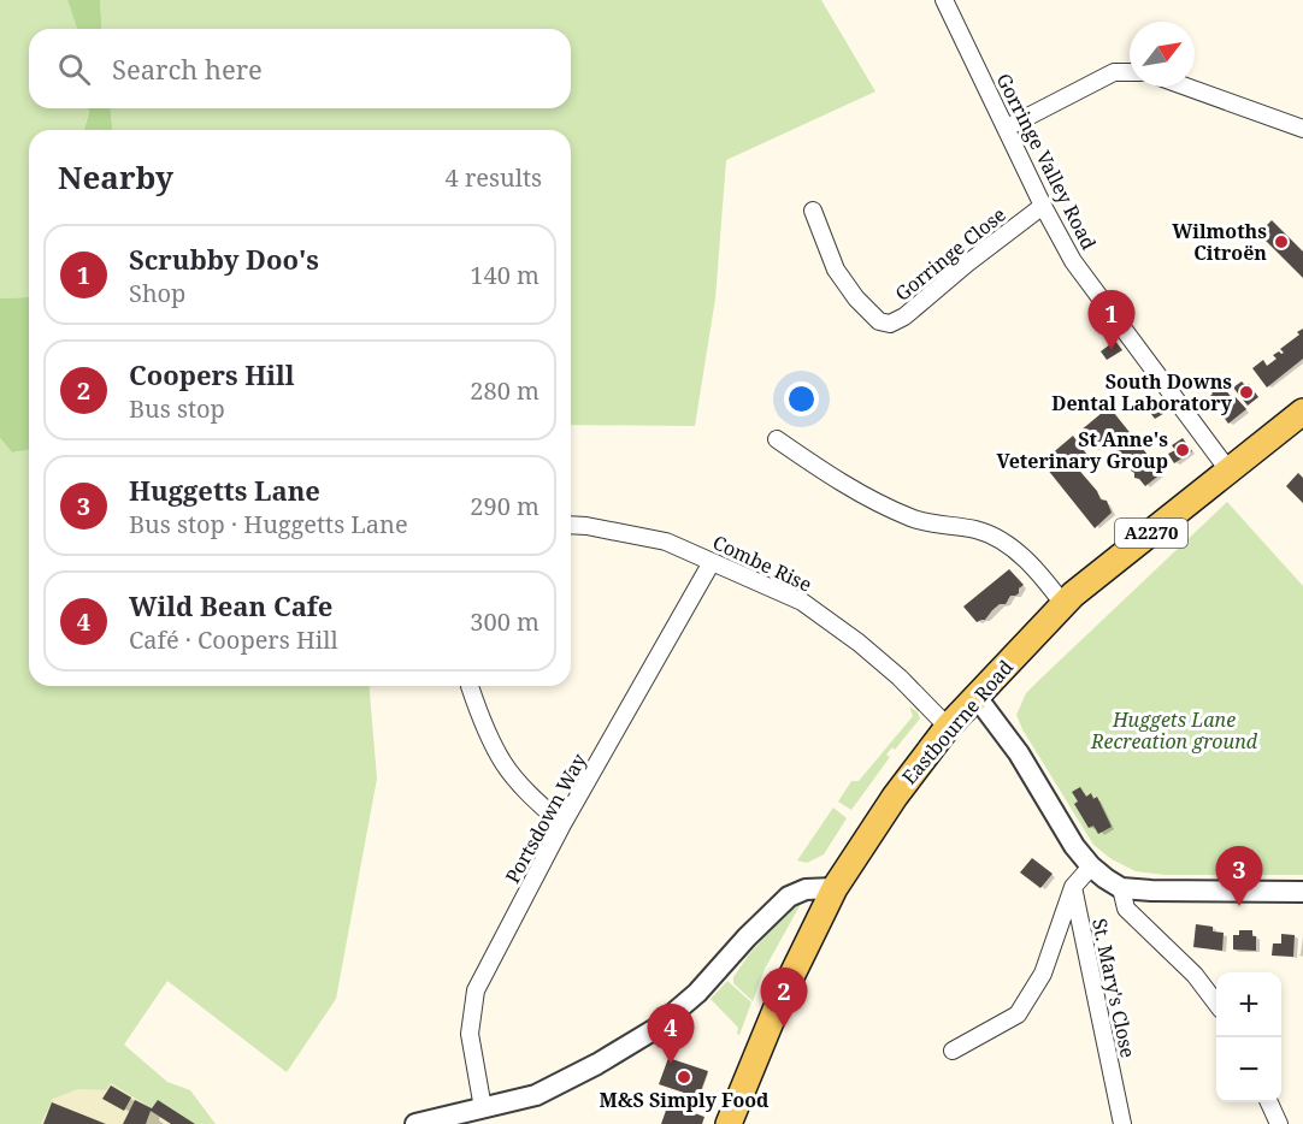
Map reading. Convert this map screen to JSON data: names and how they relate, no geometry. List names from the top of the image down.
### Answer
{
  "streets": {
    "main road": ["A2270", "Eastbourne Road"],
    "street": [
      "Gorringe Valley Road",
      "Gorringe Close",
      "Combe Rise",
      "Portsdown Way",
      "St. Mary's Close"
    ]
  },
  "crossings": [
    ["Gorringe Valley Road", "Gorringe Close"],
    ["Gorringe Valley Road", "Eastbourne Road"],
    ["Combe Rise", "Eastbourne Road"],
    ["Combe Rise", "Portsdown Way"]
  ],
  "parks": ["Huggets Lane Recreation ground"],
  "places": [
    "Wilmoths Citroën",
    "South Downs Dental Laboratory",
    "St Anne's Veterinary Group",
    "M&S Simply Food"
  ],
  "north": "top right",
  "page": {
    "search": "Search here",
    "heading": ["Nearby", "4 results"],
    "list": [
      {
        "mark": "1",
        "name": "Scrubby Doo's",
        "note": "Shop",
        "value": "140 m"
      },
      {
        "mark": "2",
        "name": "Coopers Hill",
        "note": "Bus stop",
        "value": "280 m"
      },
      {
        "mark": "3",
        "name": "Huggetts Lane",
        "note": "Bus stop · Huggetts Lane",
        "value": "290 m"
      },
      {
        "mark": "4",
        "name": "Wild Bean Cafe",
        "note": "Café · Coopers Hill",
        "value": "300 m"
      }
    ],
    "pins": [
      "1",
      "3",
      "2",
      "4"
    ],
    "map_buttons": ["+", "−"]
  }
}
